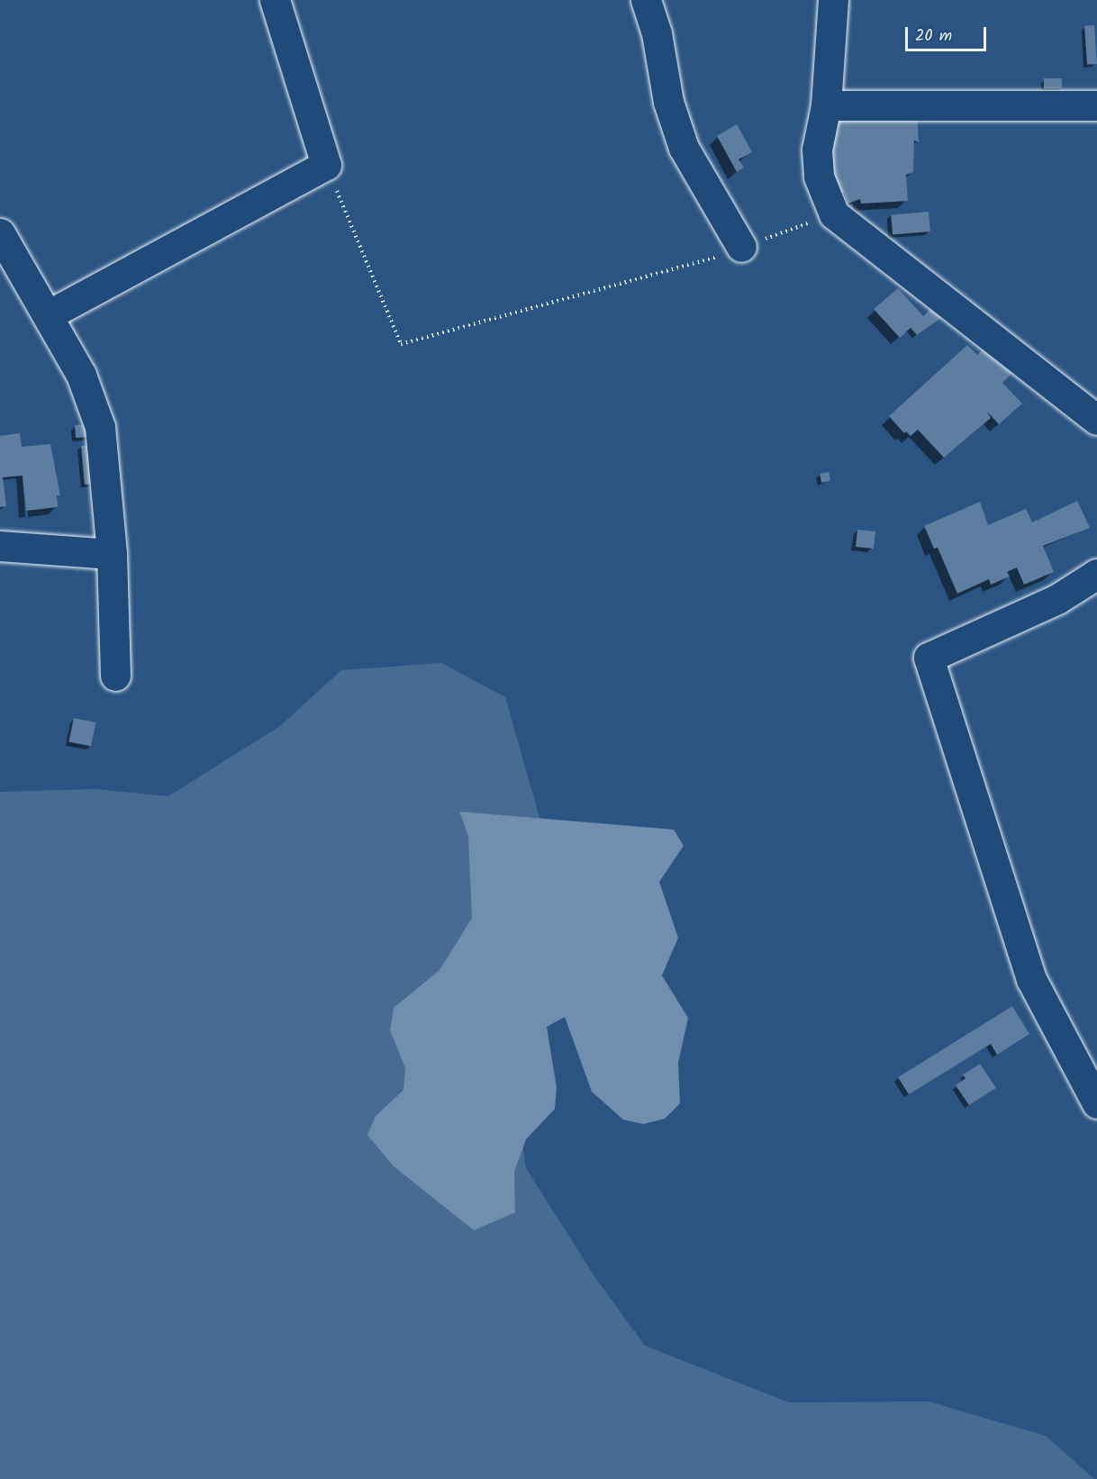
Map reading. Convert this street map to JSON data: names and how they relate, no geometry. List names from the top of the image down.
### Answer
{
  "scale_bar": "20 m"
}
